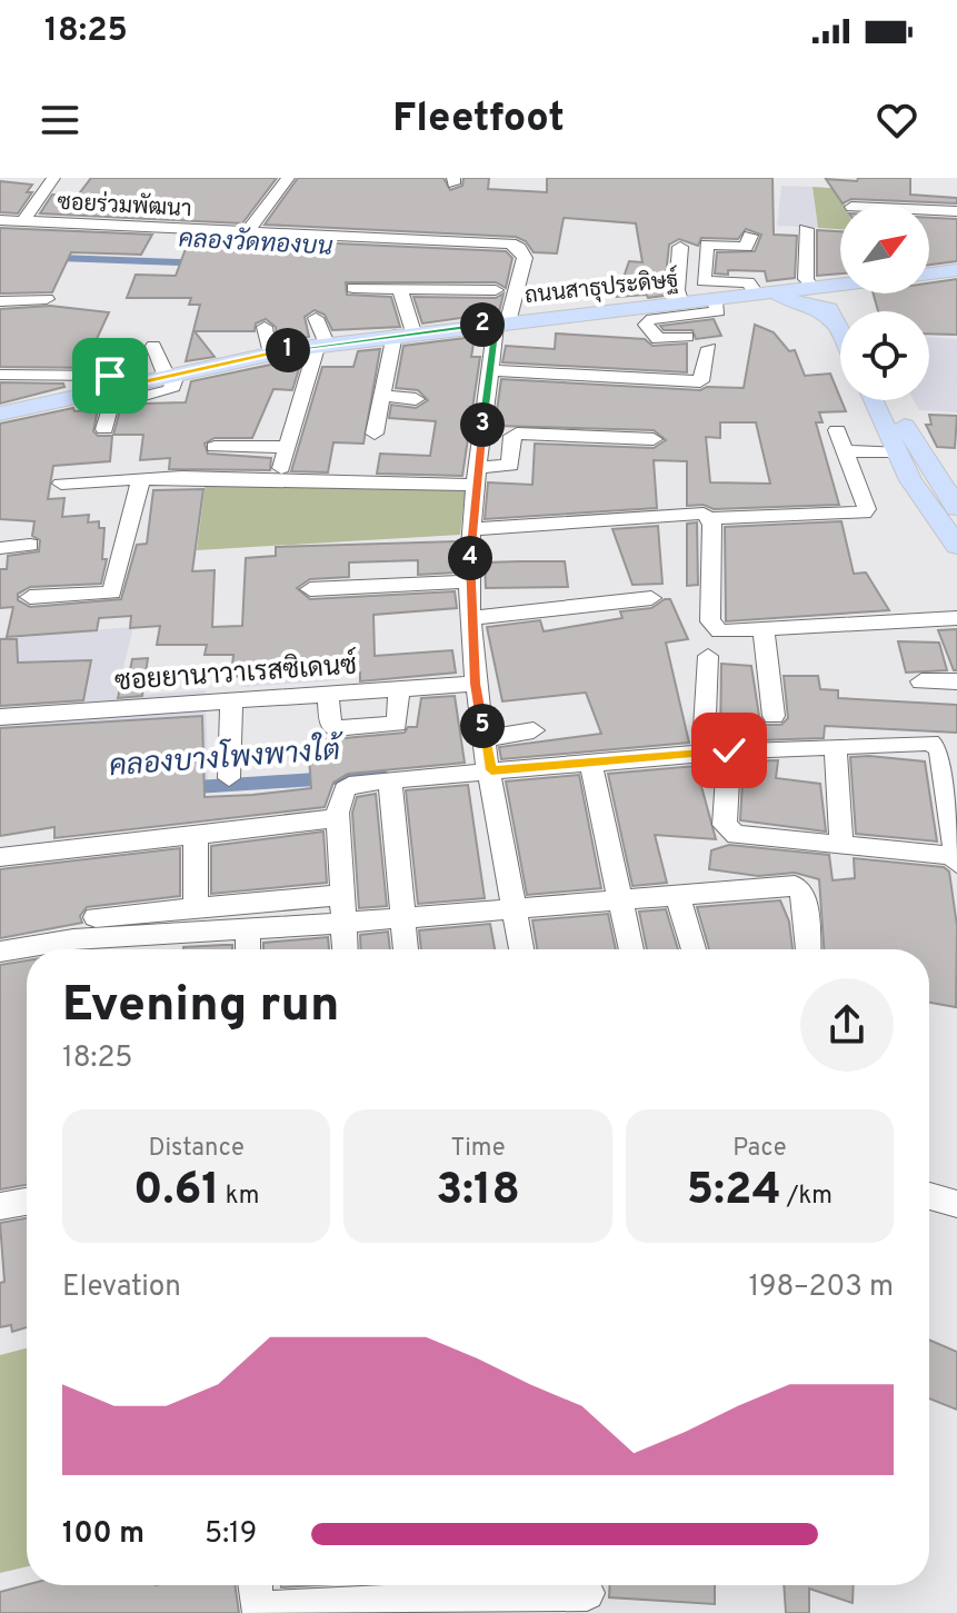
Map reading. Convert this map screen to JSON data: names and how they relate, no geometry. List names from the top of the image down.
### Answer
{
  "streets": {
    "main road": ["ถนนสาธุประดิษฐ์"],
    "street": ["ซอยร่วมพัฒนา", "ซอยยานาวาเรสซิเดนซ์"]
  },
  "crossings": [
    ["ซอยร่วมพัฒนา", "ถนนสาธุประดิษฐ์"]
  ],
  "water": ["คลองวัดทองบน", "คลองบางโพงพางใต้"],
  "north": "top right",
  "page": {
    "status": "18:25",
    "header": "Fleetfoot",
    "pins": [
      "2",
      "1",
      "3",
      "4",
      "5"
    ],
    "heading": ["Evening run", "18:25"],
    "stats": [
      ["Distance", "0.61 km"],
      ["Time", "3:18"],
      ["Pace", "5:24 /km"]
    ],
    "chart": ["Elevation", "198–203 m"],
    "list": [
      {
        "name": "100 m",
        "note": "5:19"
      }
    ]
  }
}
